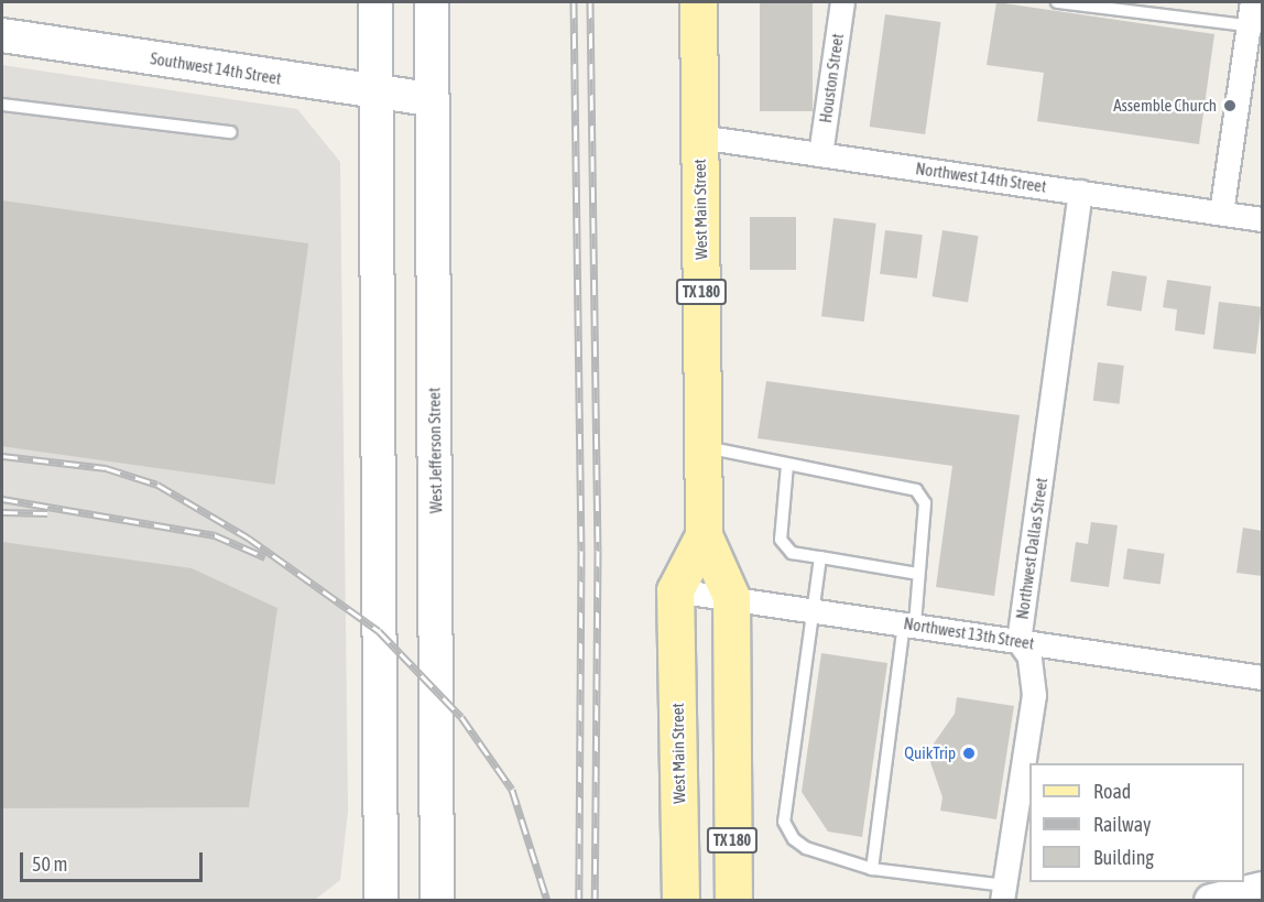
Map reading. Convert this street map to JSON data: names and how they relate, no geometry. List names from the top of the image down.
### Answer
{
  "streets": {
    "main road": [
      "Southwest 14th Street",
      "West Main Street",
      "TX 180",
      "West Jefferson Street"
    ],
    "street": [
      "Houston Street",
      "Northwest 14th Street",
      "Northwest Dallas Street",
      "Northwest 13th Street"
    ]
  },
  "crossings": [
    ["Southwest 14th Street", "West Jefferson Street"],
    ["Houston Street", "Northwest 14th Street"],
    ["Northwest 14th Street", "West Main Street"],
    ["Northwest 14th Street", "Northwest Dallas Street"],
    ["West Main Street", "Northwest 13th Street"],
    ["Northwest Dallas Street", "Northwest 13th Street"]
  ],
  "places": ["Assemble Church", "QuikTrip"],
  "legend": ["Road", "Railway", "Building"],
  "scale_bar": "50 m"
}
